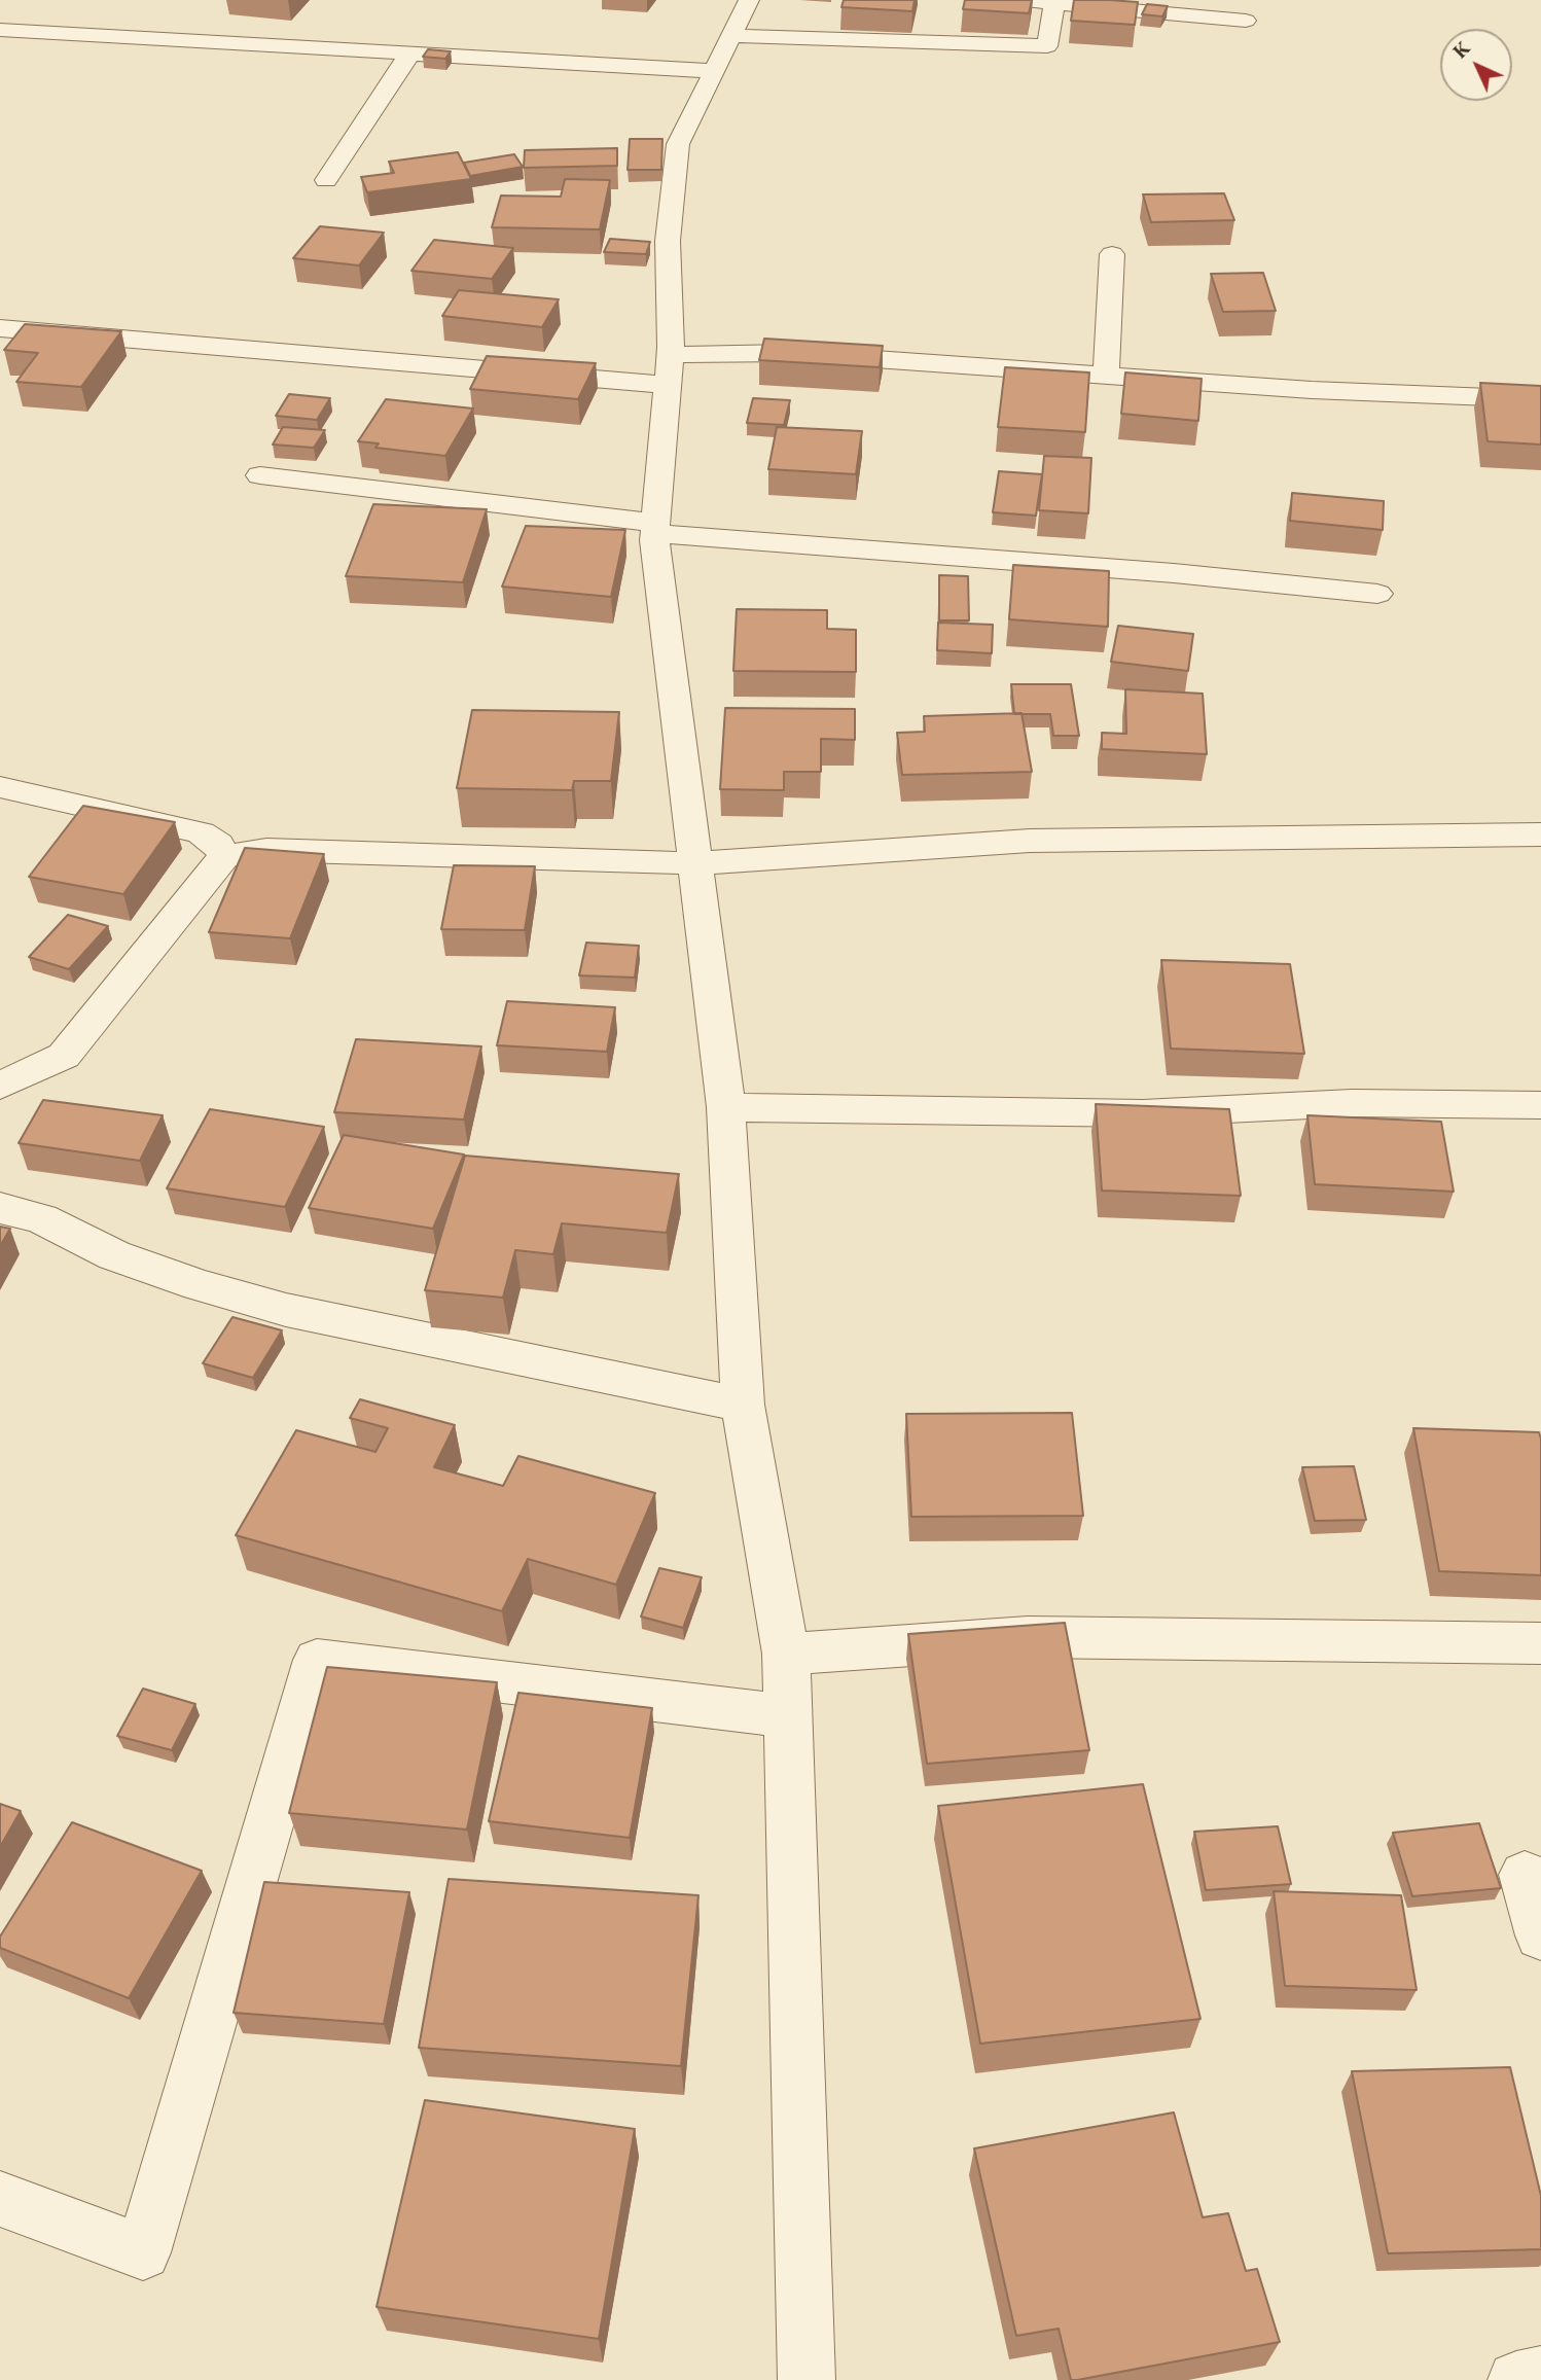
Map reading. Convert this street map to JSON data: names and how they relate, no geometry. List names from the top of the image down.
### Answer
{
  "north": "top left"
}
